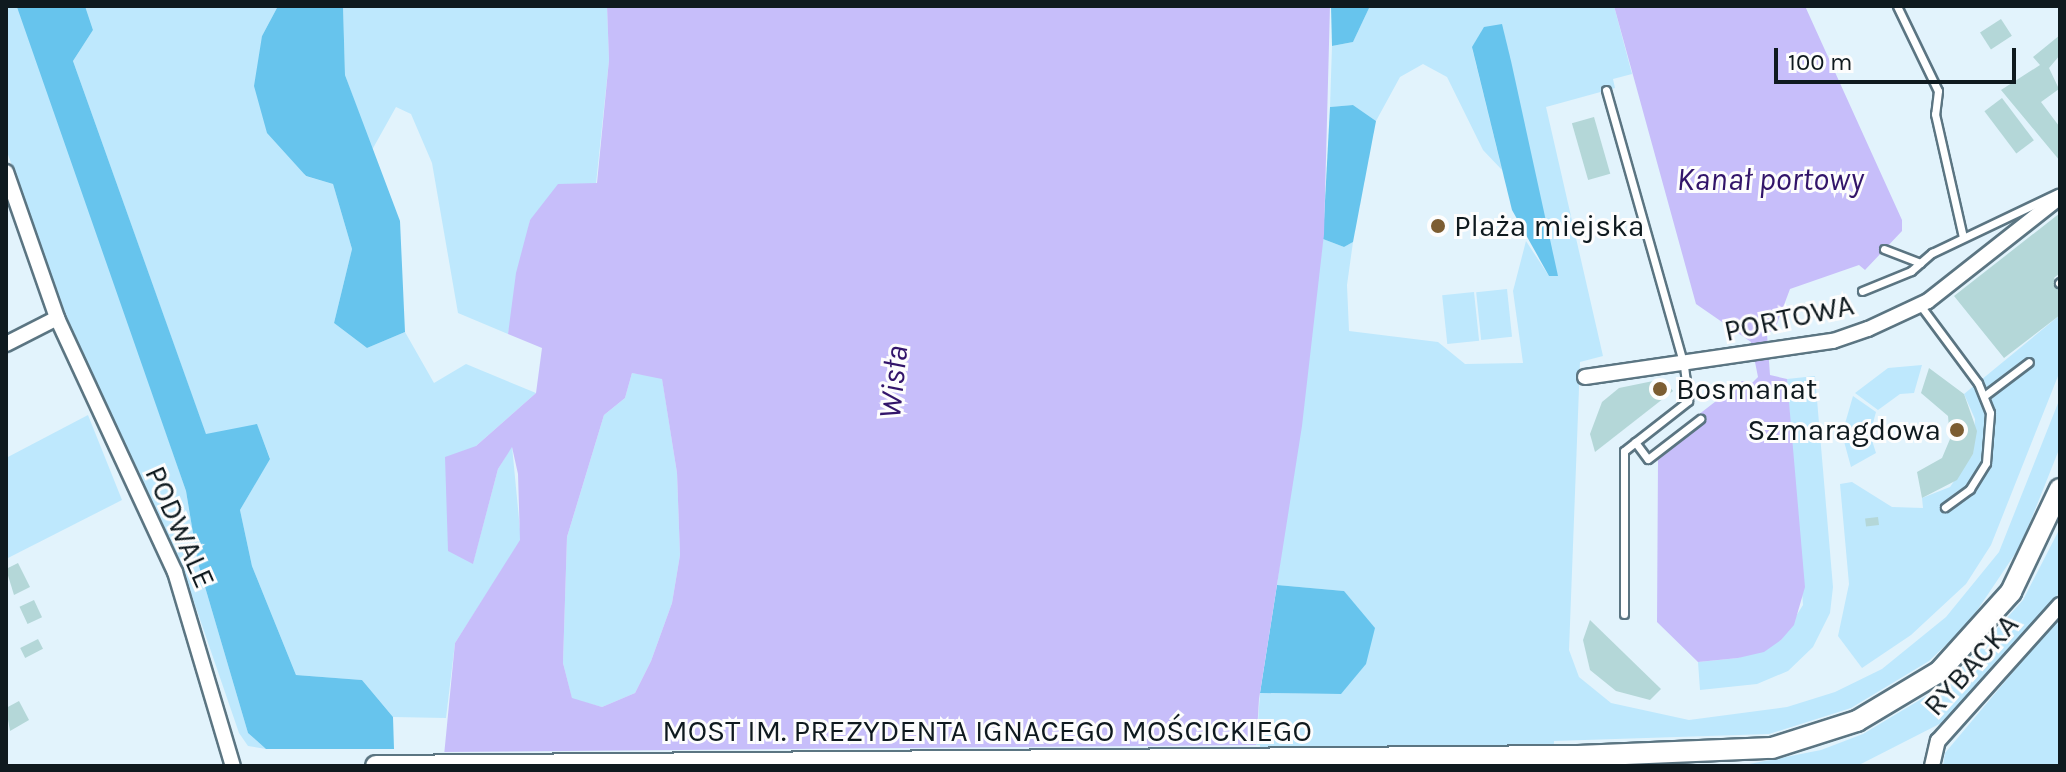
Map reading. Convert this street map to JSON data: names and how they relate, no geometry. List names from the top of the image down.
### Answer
{
  "streets": {
    "main road": ["MOST IM. PREZYDENTA IGNACEGO MOŚCICKIEGO"],
    "street": ["PORTOWA", "PODWALE", "RYBACKA"]
  },
  "water": ["Kanał portowy", "Wisła"],
  "places": ["Plaża miejska", "Bosmanat", "Szmaragdowa"],
  "scale_bar": "100 m"
}
